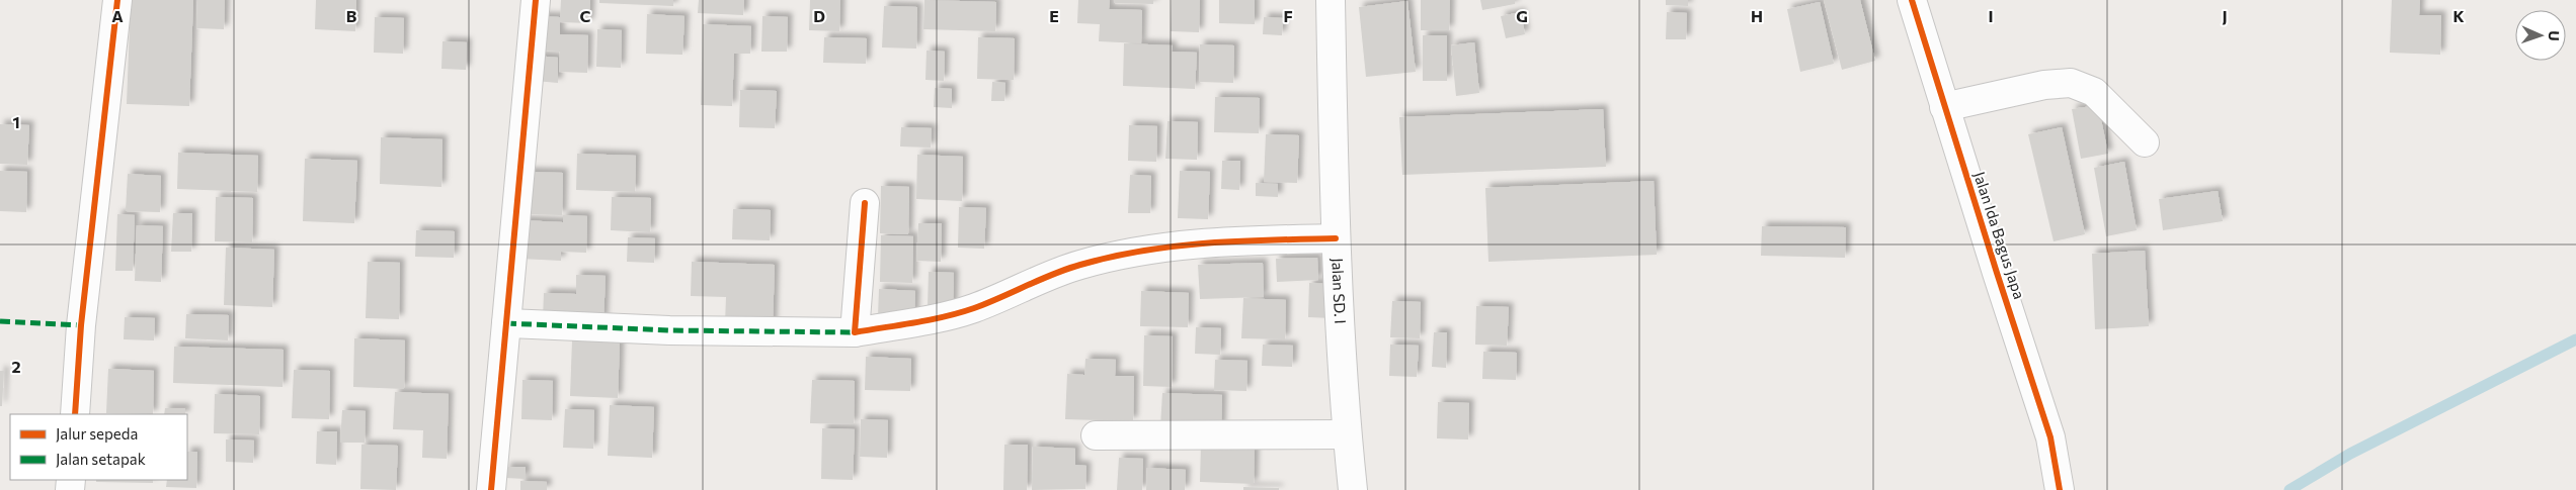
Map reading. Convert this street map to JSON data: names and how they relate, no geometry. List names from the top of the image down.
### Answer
{
  "streets": {
    "street": ["Jalan Ida Bagus Japa", "Jalan SD. I"]
  },
  "legend": ["Jalur sepeda", "Jalan setapak"],
  "north": "right",
  "grid": {
    "columns": [
      "A",
      "B",
      "C",
      "D",
      "E",
      "F",
      "G",
      "H",
      "I",
      "J",
      "K"
    ],
    "rows": ["1", "2"]
  }
}
